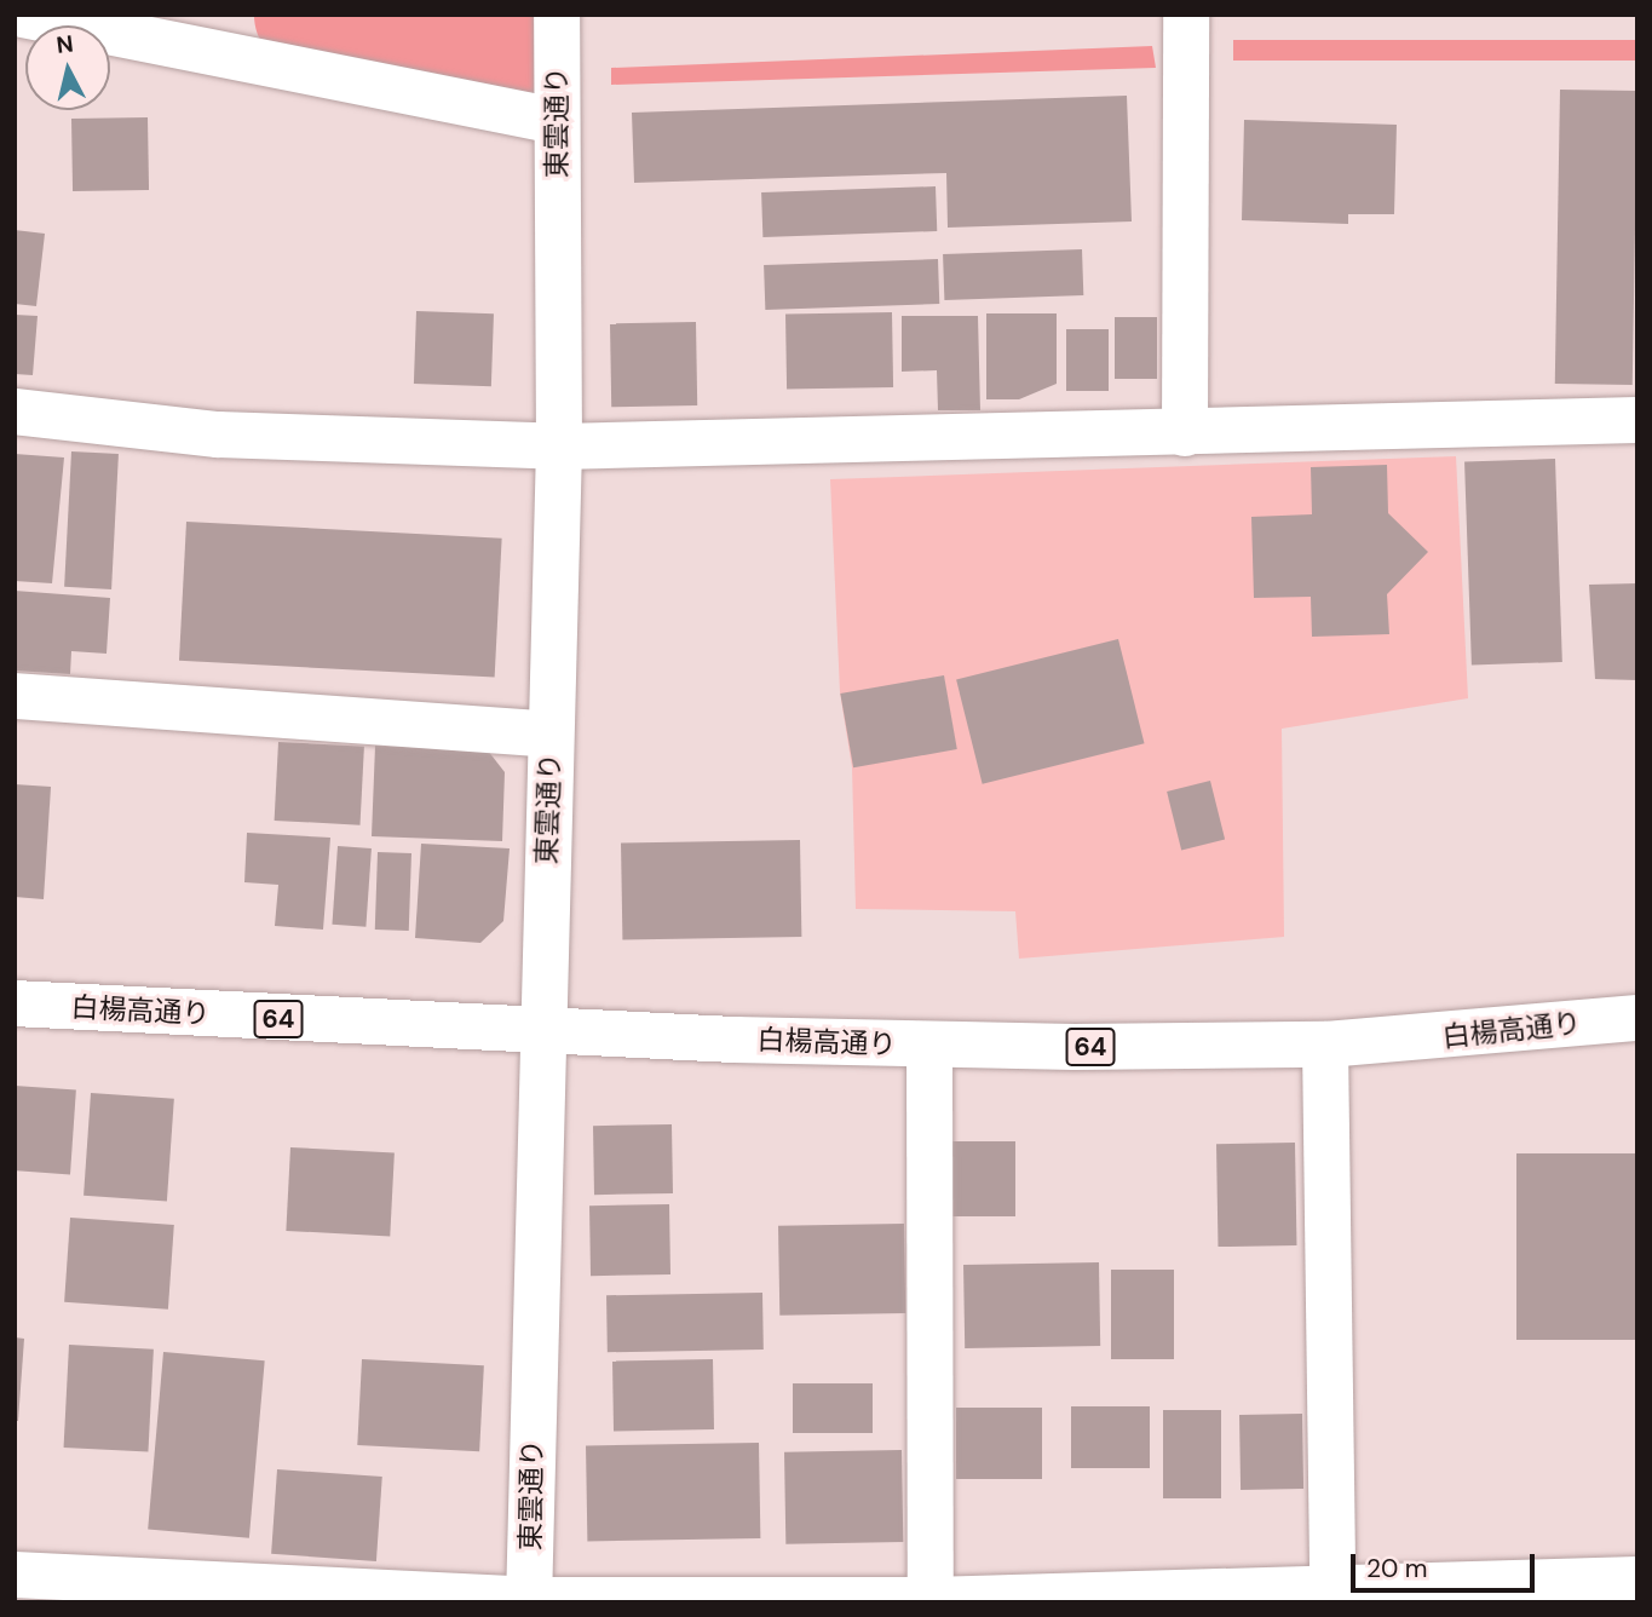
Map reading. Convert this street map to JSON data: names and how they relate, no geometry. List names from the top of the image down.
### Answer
{
  "streets": {
    "street": ["東雲通り", "白楊高通り", "64"]
  },
  "crossings": [
    ["東雲通り", "白楊高通り"]
  ],
  "scale_bar": "20 m",
  "north": "top"
}
